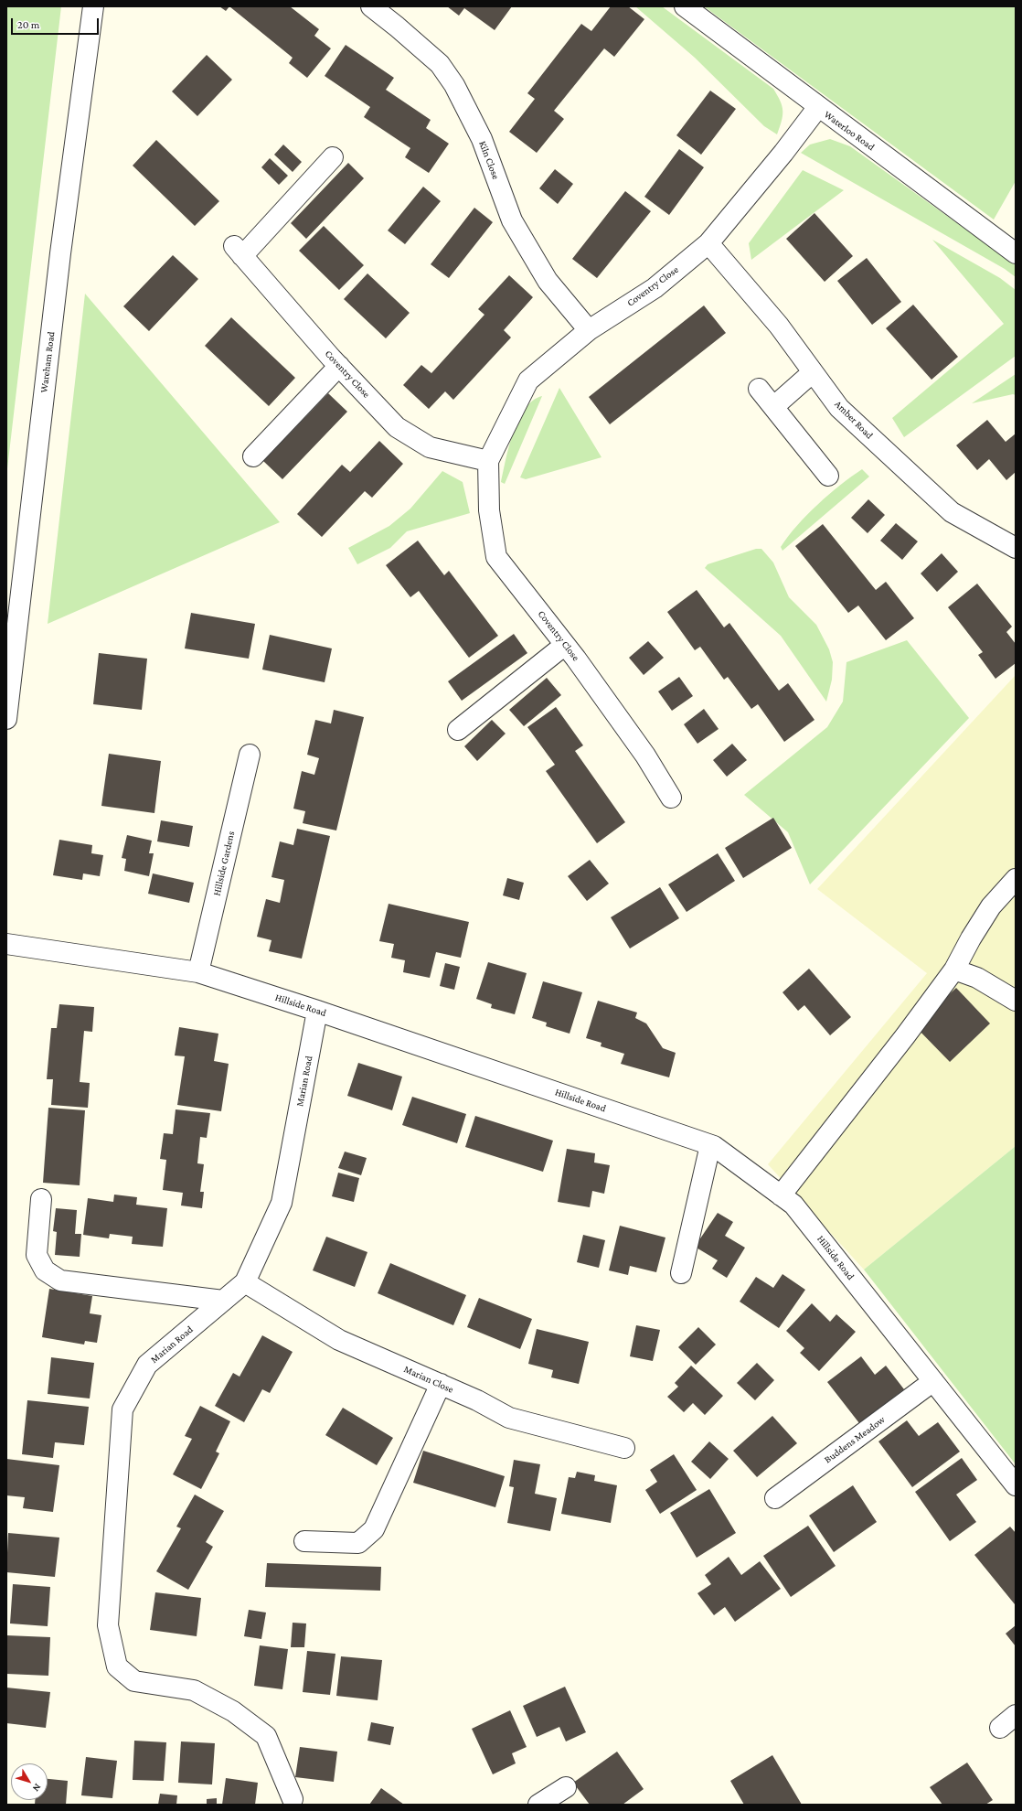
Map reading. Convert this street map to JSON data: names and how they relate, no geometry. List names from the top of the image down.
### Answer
{
  "streets": {
    "street": [
      "Waterloo Road",
      "Kiln Close",
      "Coventry Close",
      "Wareham Road",
      "Amber Road",
      "Hillside Gardens",
      "Hillside Road",
      "Marian Road",
      "Marian Close",
      "Buddens Meadow"
    ]
  },
  "crossings": [
    ["Waterloo Road", "Coventry Close"],
    ["Kiln Close", "Coventry Close"],
    ["Coventry Close", "Amber Road"],
    ["Hillside Gardens", "Hillside Road"],
    ["Hillside Road", "Marian Road"],
    ["Hillside Road", "Buddens Meadow"],
    ["Marian Road", "Marian Close"]
  ],
  "scale_bar": "20 m",
  "north": "bottom right"
}
